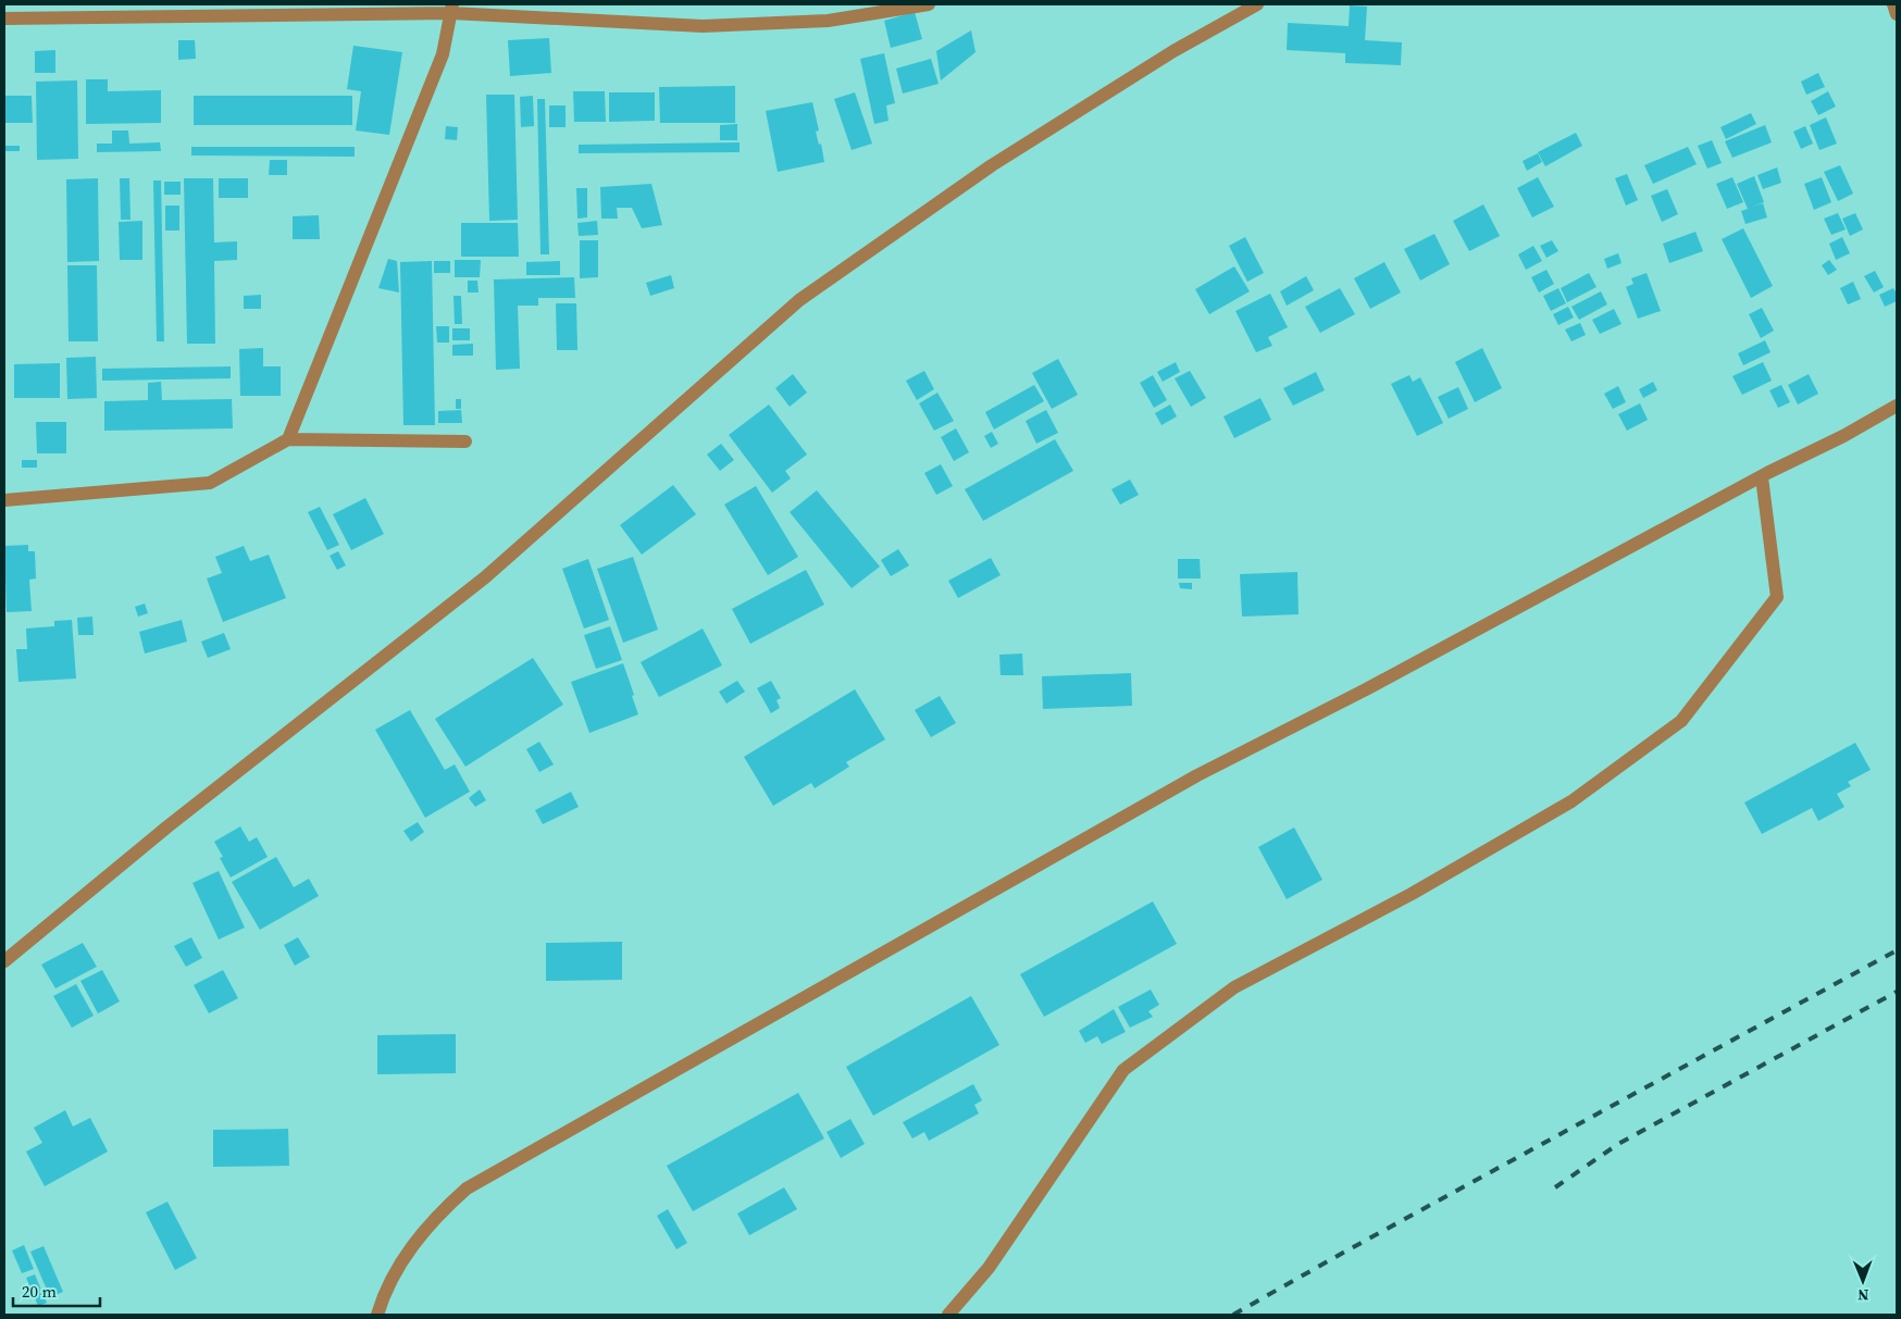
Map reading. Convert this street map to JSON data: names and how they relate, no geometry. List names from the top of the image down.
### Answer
{
  "scale_bar": "20 m",
  "north": "bottom"
}
